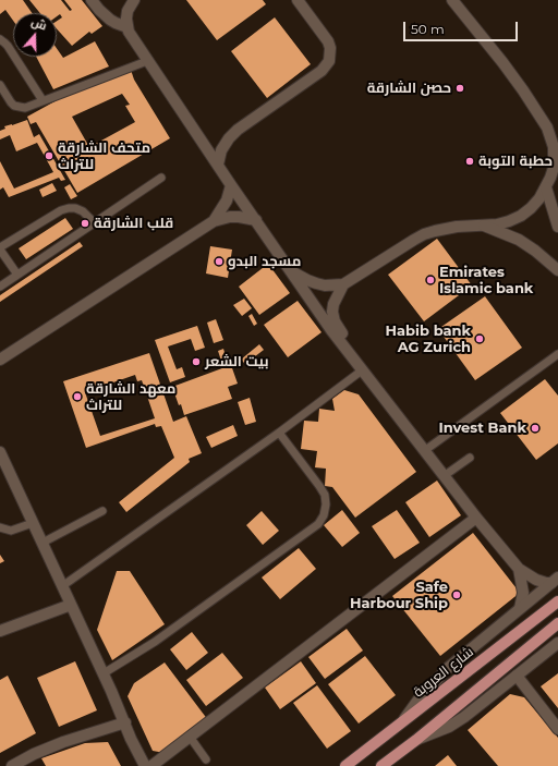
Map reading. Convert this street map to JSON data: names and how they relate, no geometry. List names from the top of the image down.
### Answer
{
  "streets": {
    "main road": ["شارع العروبة"]
  },
  "places": [
    "حصن الشارقة",
    "متحف الشارقة للتراث",
    "حطبة التوبة",
    "قلب الشارقة",
    "مسجد البدو",
    "Emirates Islamic bank",
    "Habib bank AG Zurich",
    "بيت الشعر",
    "معهد الشارقة للتراث",
    "Invest Bank",
    "Safe Harbour Ship"
  ],
  "scale_bar": "50 m",
  "north": "top"
}
